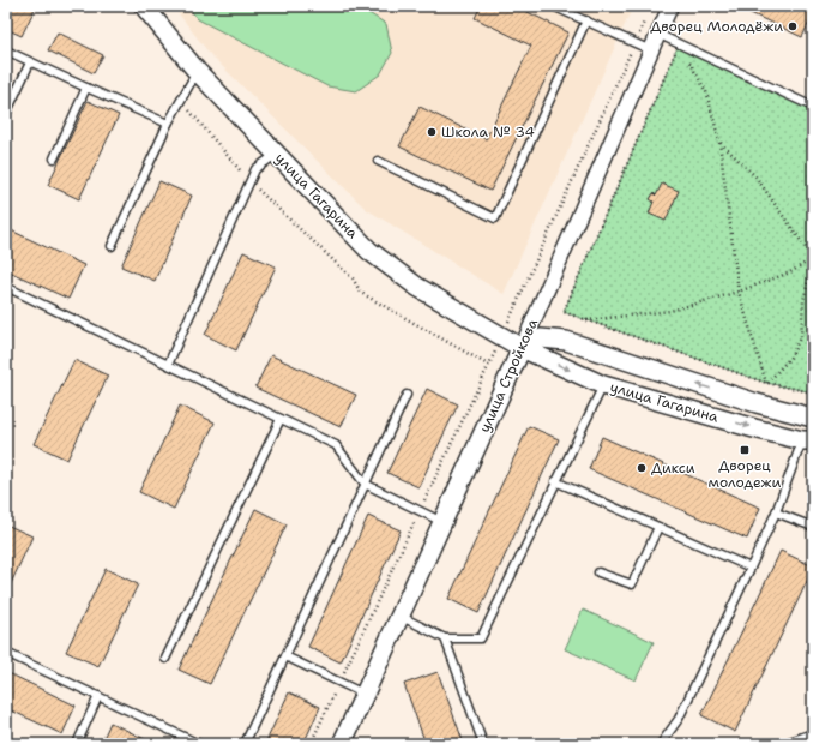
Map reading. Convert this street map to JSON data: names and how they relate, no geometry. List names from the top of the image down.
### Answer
{
  "streets": {
    "street": ["улица Гагарина", "улица Стройкова"]
  },
  "crossings": [
    ["улица Гагарина", "улица Стройкова"]
  ],
  "places": {
    "other": ["Дворец Молодёжи", "Школа № 34", "Дикси"],
    "transit": ["Дворец молодежи"]
  }
}
